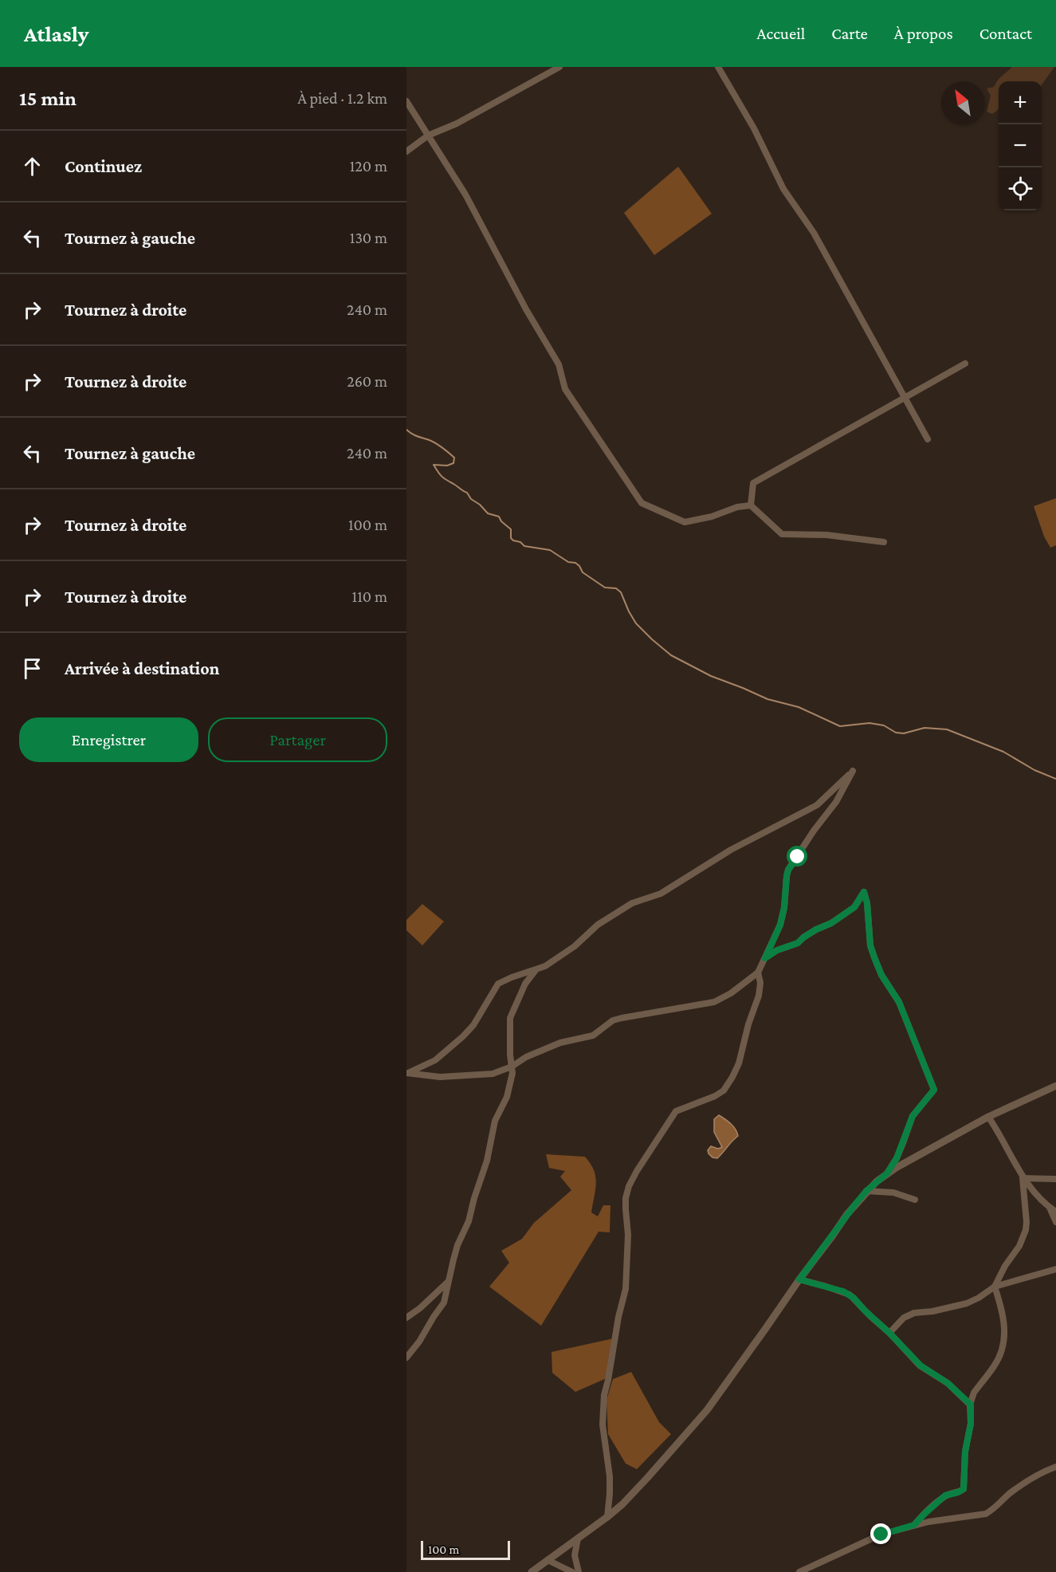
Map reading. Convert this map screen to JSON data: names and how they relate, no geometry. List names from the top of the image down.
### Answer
{
  "scale_bar": "100 m",
  "north": "top left",
  "page": {
    "header": "Atlasly",
    "nav": [
      "Accueil",
      "Carte",
      "À propos",
      "Contact"
    ],
    "heading": ["15 min", "À pied · 1.2 km"],
    "map_buttons": ["+", "−"],
    "list": [
      ["Continuez", "120 m"],
      ["Tournez à gauche", "130 m"],
      ["Tournez à droite", "240 m"],
      ["Tournez à droite", "260 m"],
      ["Tournez à gauche", "240 m"],
      ["Tournez à droite", "100 m"],
      ["Tournez à droite", "110 m"],
      "Arrivée à destination"
    ],
    "buttons": ["Enregistrer", "Partager"],
    "scale": "100 m"
  }
}
